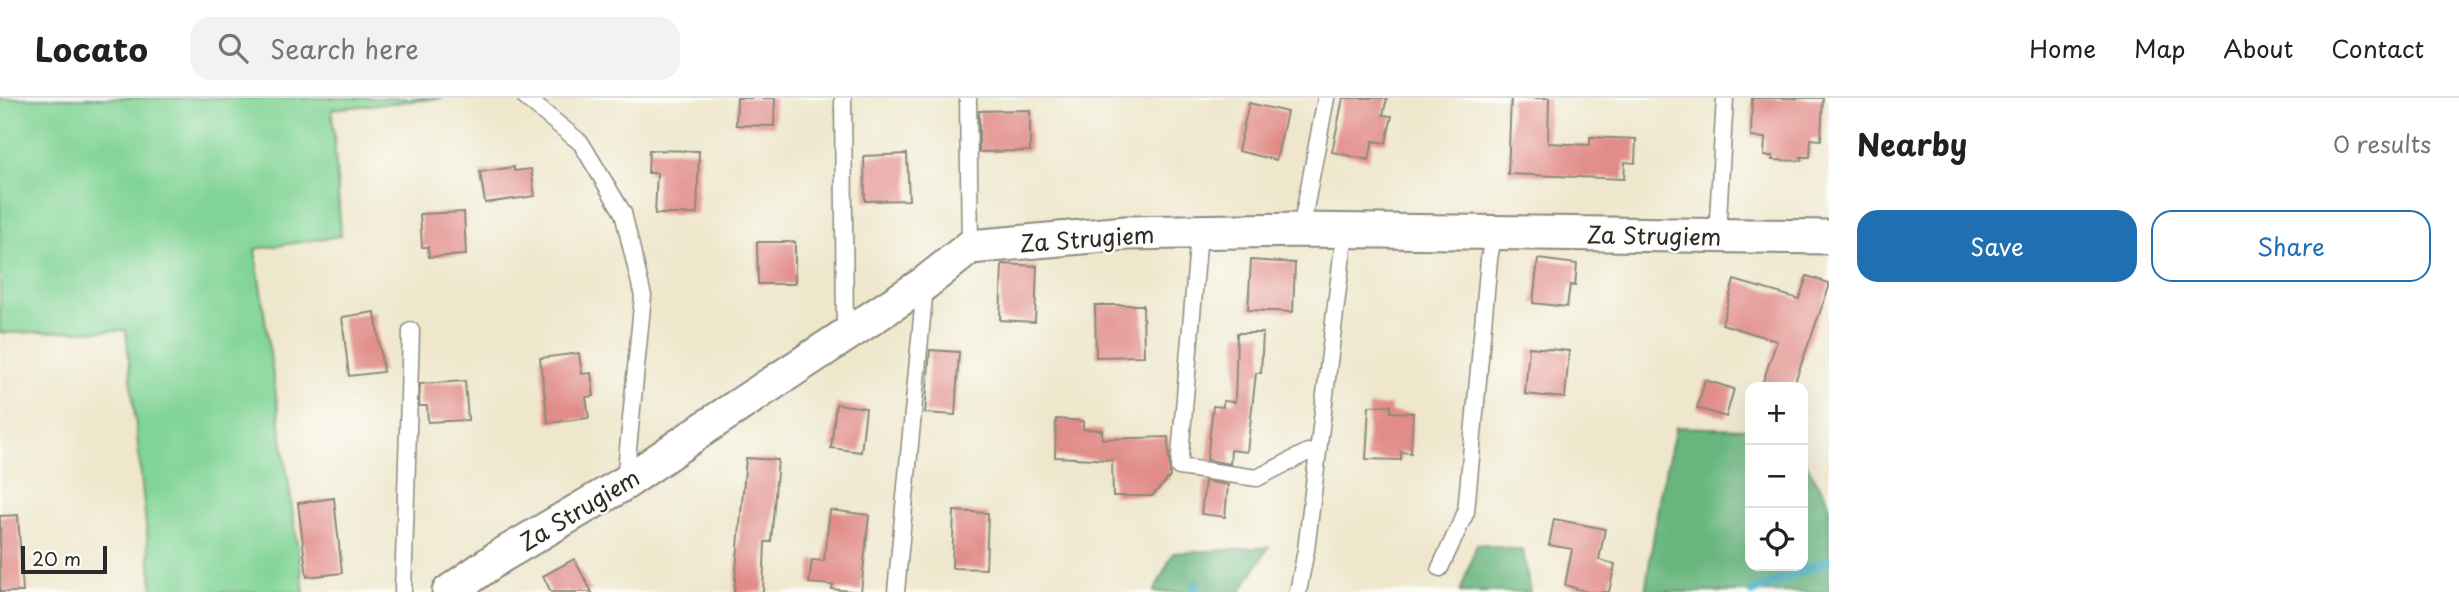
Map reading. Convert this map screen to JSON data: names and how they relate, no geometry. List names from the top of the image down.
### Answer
{
  "streets": {
    "street": ["Za Strugiem"]
  },
  "scale_bar": "20 m",
  "page": {
    "header": "Locato",
    "search": "Search here",
    "nav": [
      "Home",
      "Map",
      "About",
      "Contact"
    ],
    "heading": ["Nearby", "0 results"],
    "buttons": ["Save", "Share"],
    "map_buttons": ["+", "−"],
    "scale": "20 m"
  }
}
